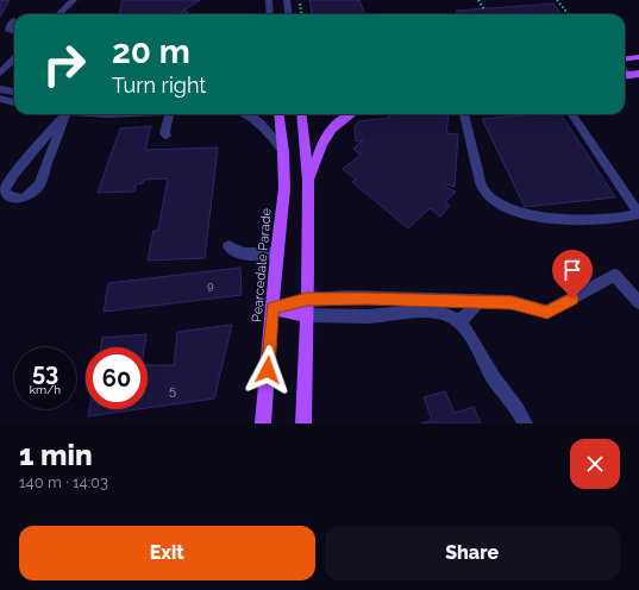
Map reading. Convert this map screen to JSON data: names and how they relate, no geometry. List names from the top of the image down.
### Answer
{
  "streets": {
    "main road": ["Pearcedale Parade"]
  },
  "house_numbers": ["9", "5"],
  "page": {
    "turn": ["20 m", "Turn right"],
    "speed": "53 km/h",
    "limit": "60",
    "heading": ["1 min", "140 m · 14:03"],
    "buttons": ["Exit", "Share"]
  }
}
